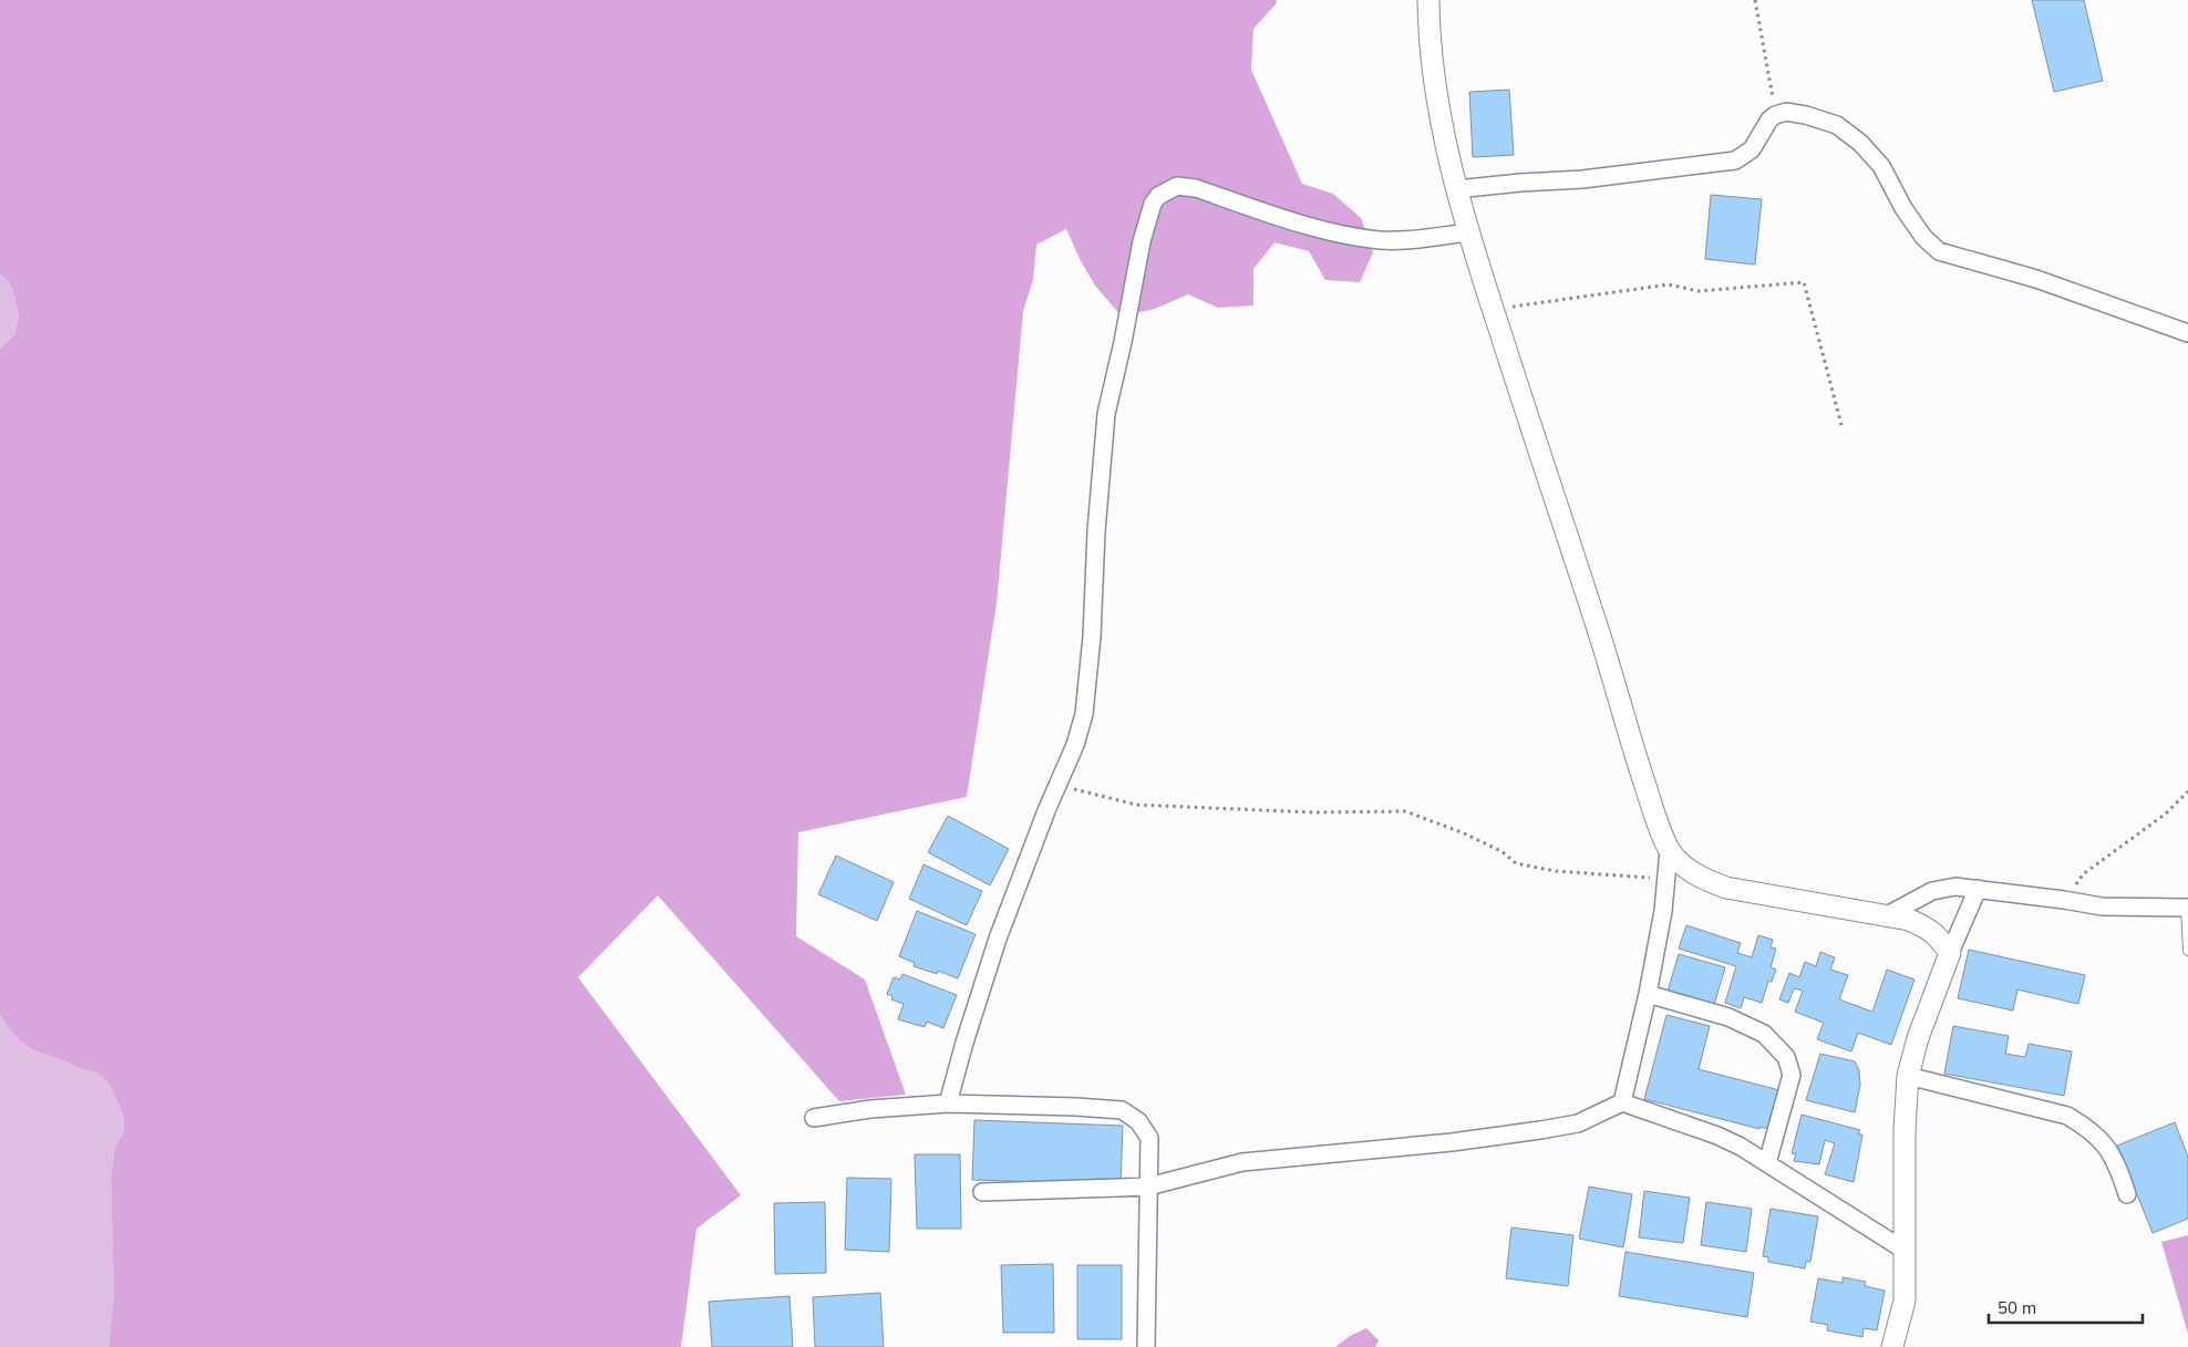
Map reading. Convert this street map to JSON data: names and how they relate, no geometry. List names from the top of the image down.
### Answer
{
  "scale_bar": "50 m"
}
